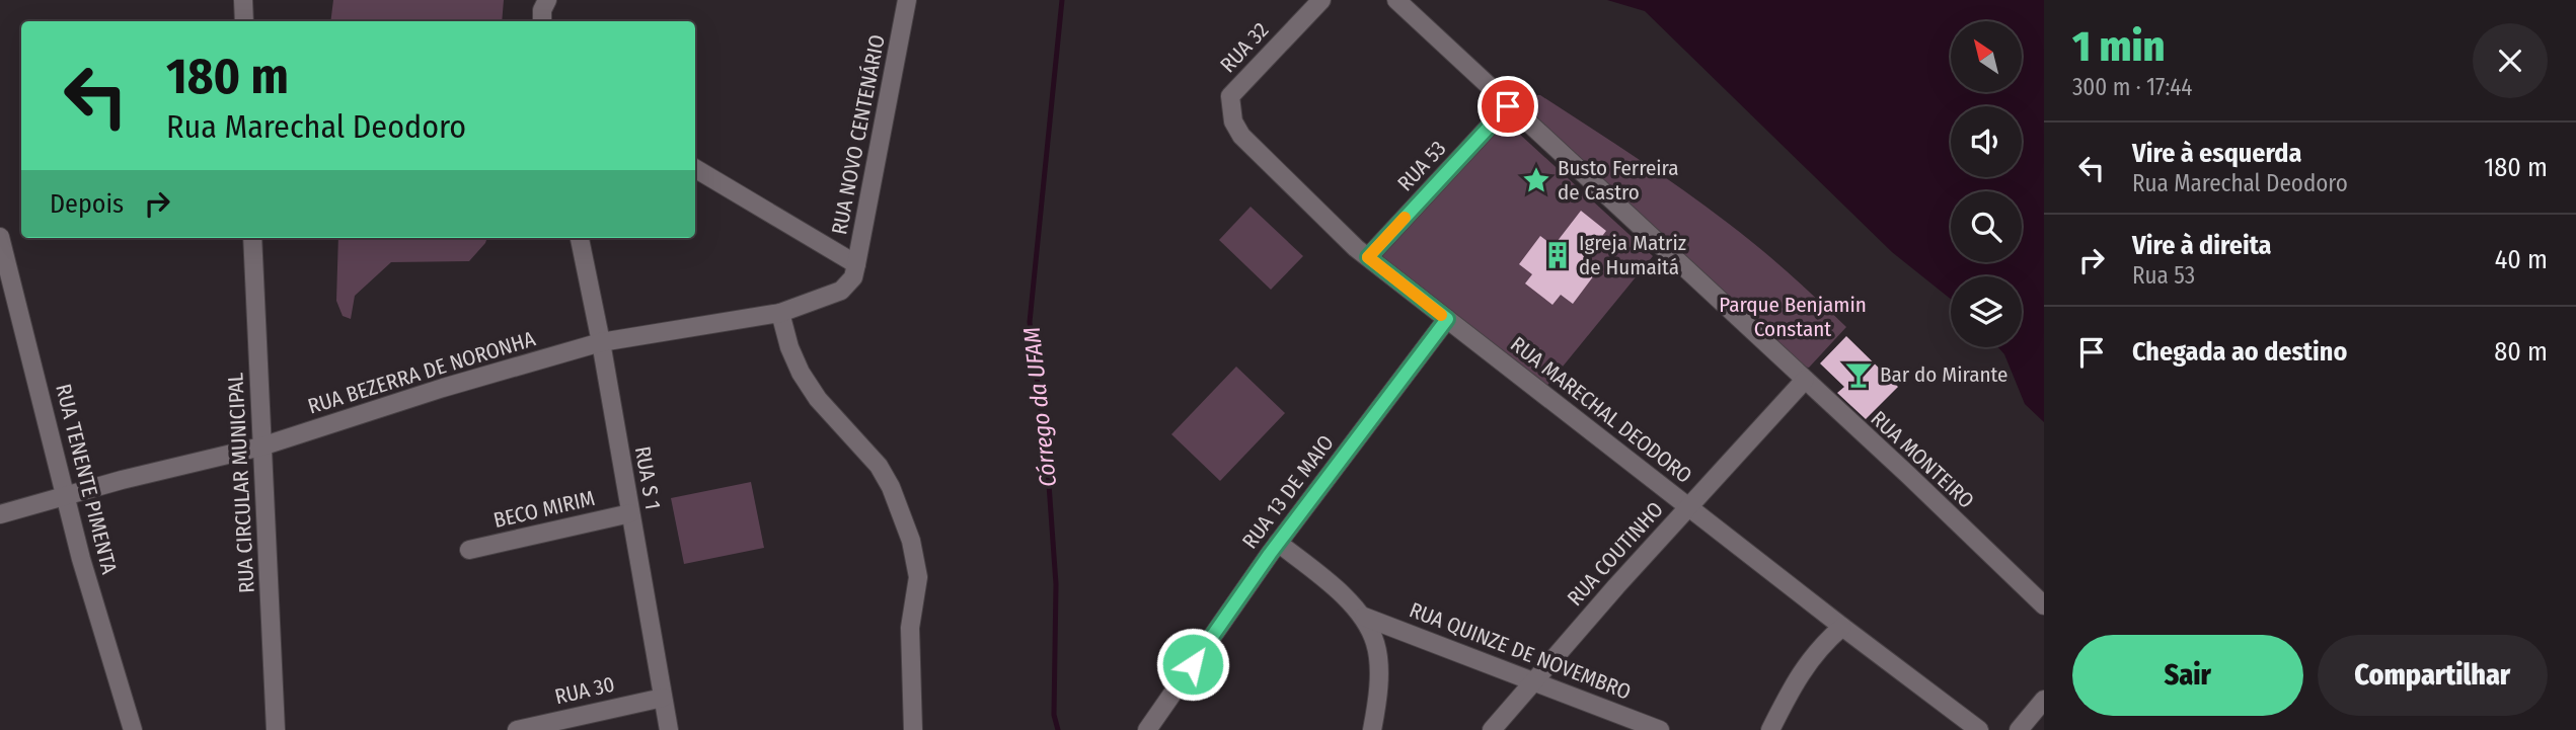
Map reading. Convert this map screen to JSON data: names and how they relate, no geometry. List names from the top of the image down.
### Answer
{
  "streets": {
    "street": [
      "RUA 32",
      "RUA NOVO CENTENÁRIO",
      "RUA 53",
      "RUA BEZERRA DE NORONHA",
      "RUA MARECHAL DEODORO",
      "RUA MONTEIRO",
      "RUA S 1",
      "RUA TENENTE PIMENTA",
      "RUA CIRCULAR MUNICIPAL",
      "RUA 13 DE MAIO",
      "BECO MIRIM",
      "RUA COUTINHO",
      "RUA QUINZE DE NOVEMBRO",
      "RUA 30"
    ]
  },
  "crossings": [
    ["RUA 32", "RUA MARECHAL DEODORO"],
    ["RUA NOVO CENTENÁRIO", "RUA BEZERRA DE NORONHA"],
    ["RUA 53", "RUA MARECHAL DEODORO"],
    ["RUA 53", "RUA MONTEIRO"],
    ["RUA BEZERRA DE NORONHA", "RUA S 1"],
    ["RUA BEZERRA DE NORONHA", "RUA TENENTE PIMENTA"],
    ["RUA BEZERRA DE NORONHA", "RUA CIRCULAR MUNICIPAL"],
    ["RUA MARECHAL DEODORO", "RUA 13 DE MAIO"],
    ["RUA MARECHAL DEODORO", "RUA COUTINHO"],
    ["RUA MONTEIRO", "RUA COUTINHO"],
    ["RUA S 1", "BECO MIRIM"],
    ["RUA S 1", "RUA 30"],
    ["RUA COUTINHO", "RUA QUINZE DE NOVEMBRO"]
  ],
  "water": ["Córrego da UFAM"],
  "parks": ["Parque Benjamin Constant"],
  "places": {
    "place": ["Busto Ferreira de Castro"],
    "building": ["Igreja Matriz de Humaitá"],
    "bar": ["Bar do Mirante"]
  },
  "north": "top left",
  "page": {
    "heading": ["1 min", "300 m · 17:44"],
    "turn": ["180 m", "Rua Marechal Deodoro"],
    "list": [
      {
        "name": "Vire à esquerda",
        "note": "Rua Marechal Deodoro",
        "value": "180 m"
      },
      {
        "name": "Vire à direita",
        "note": "Rua 53",
        "value": "40 m"
      },
      {
        "name": "Chegada ao destino",
        "value": "80 m"
      }
    ],
    "then": "Depois",
    "buttons": ["Sair", "Compartilhar"]
  }
}
